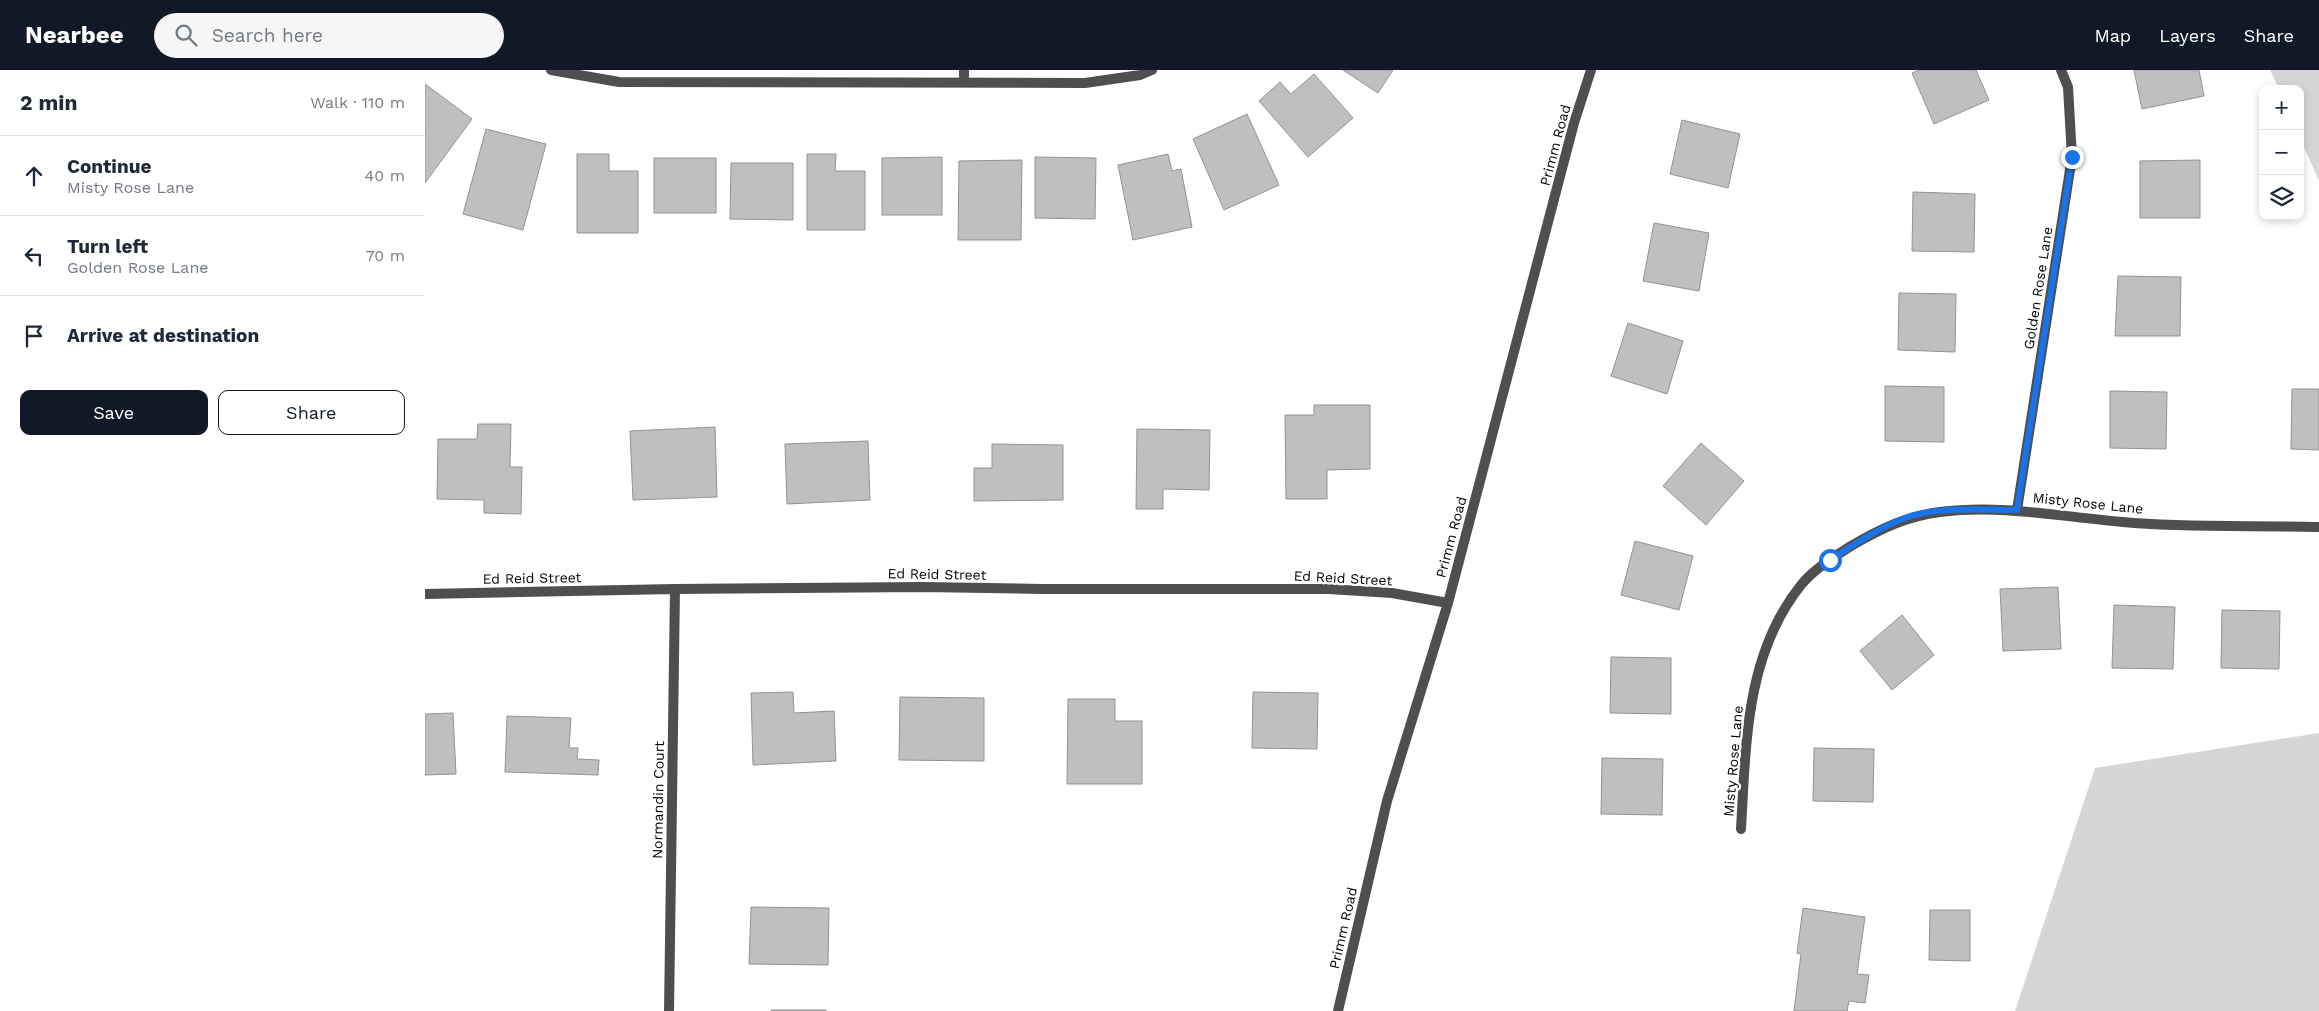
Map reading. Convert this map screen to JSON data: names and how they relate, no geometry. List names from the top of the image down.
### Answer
{
  "streets": {
    "street": [
      "Primm Road",
      "Golden Rose Lane",
      "Misty Rose Lane",
      "Ed Reid Street",
      "Normandin Court"
    ]
  },
  "crossings": [
    ["Primm Road", "Ed Reid Street"],
    ["Golden Rose Lane", "Misty Rose Lane"],
    ["Ed Reid Street", "Normandin Court"]
  ],
  "page": {
    "header": "Nearbee",
    "search": "Search here",
    "nav": ["Map", "Layers", "Share"],
    "heading": ["2 min", "Walk · 110 m"],
    "map_buttons": ["+", "−"],
    "list": [
      ["Continue", "Misty Rose Lane", "40 m"],
      ["Turn left", "Golden Rose Lane", "70 m"],
      "Arrive at destination"
    ],
    "buttons": ["Save", "Share"]
  }
}
